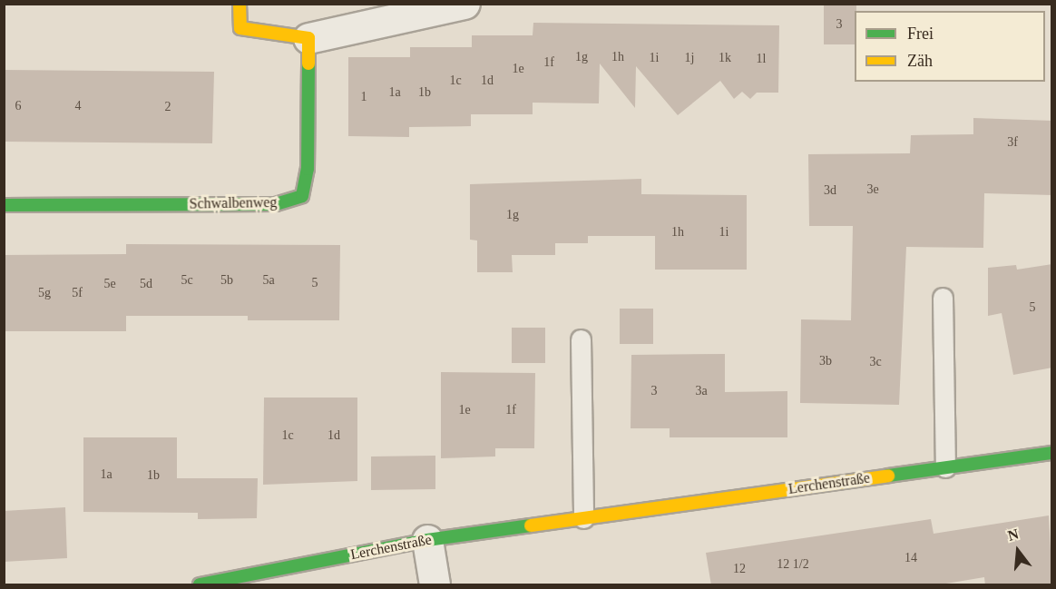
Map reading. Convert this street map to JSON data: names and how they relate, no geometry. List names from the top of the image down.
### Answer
{
  "streets": {
    "street": ["Schwalbenweg", "Lerchenstraße"]
  },
  "house_numbers": [
    "3",
    "1g",
    "1h",
    "1i",
    "1j",
    "1k",
    "1l",
    "1f",
    "1e",
    "1c",
    "1d",
    "1a",
    "1b",
    "1",
    "6",
    "4",
    "2",
    "3f",
    "3e",
    "3d",
    "1g",
    "1h",
    "1i",
    "5c",
    "5b",
    "5a",
    "5",
    "5e",
    "5d",
    "5g",
    "5f",
    "5",
    "3b",
    "3c",
    "3",
    "3a",
    "1e",
    "1f",
    "1c",
    "1d",
    "1a",
    "1b",
    "14",
    "12 1/2",
    "12"
  ],
  "legend": ["Frei", "Zäh"],
  "north": "top"
}
